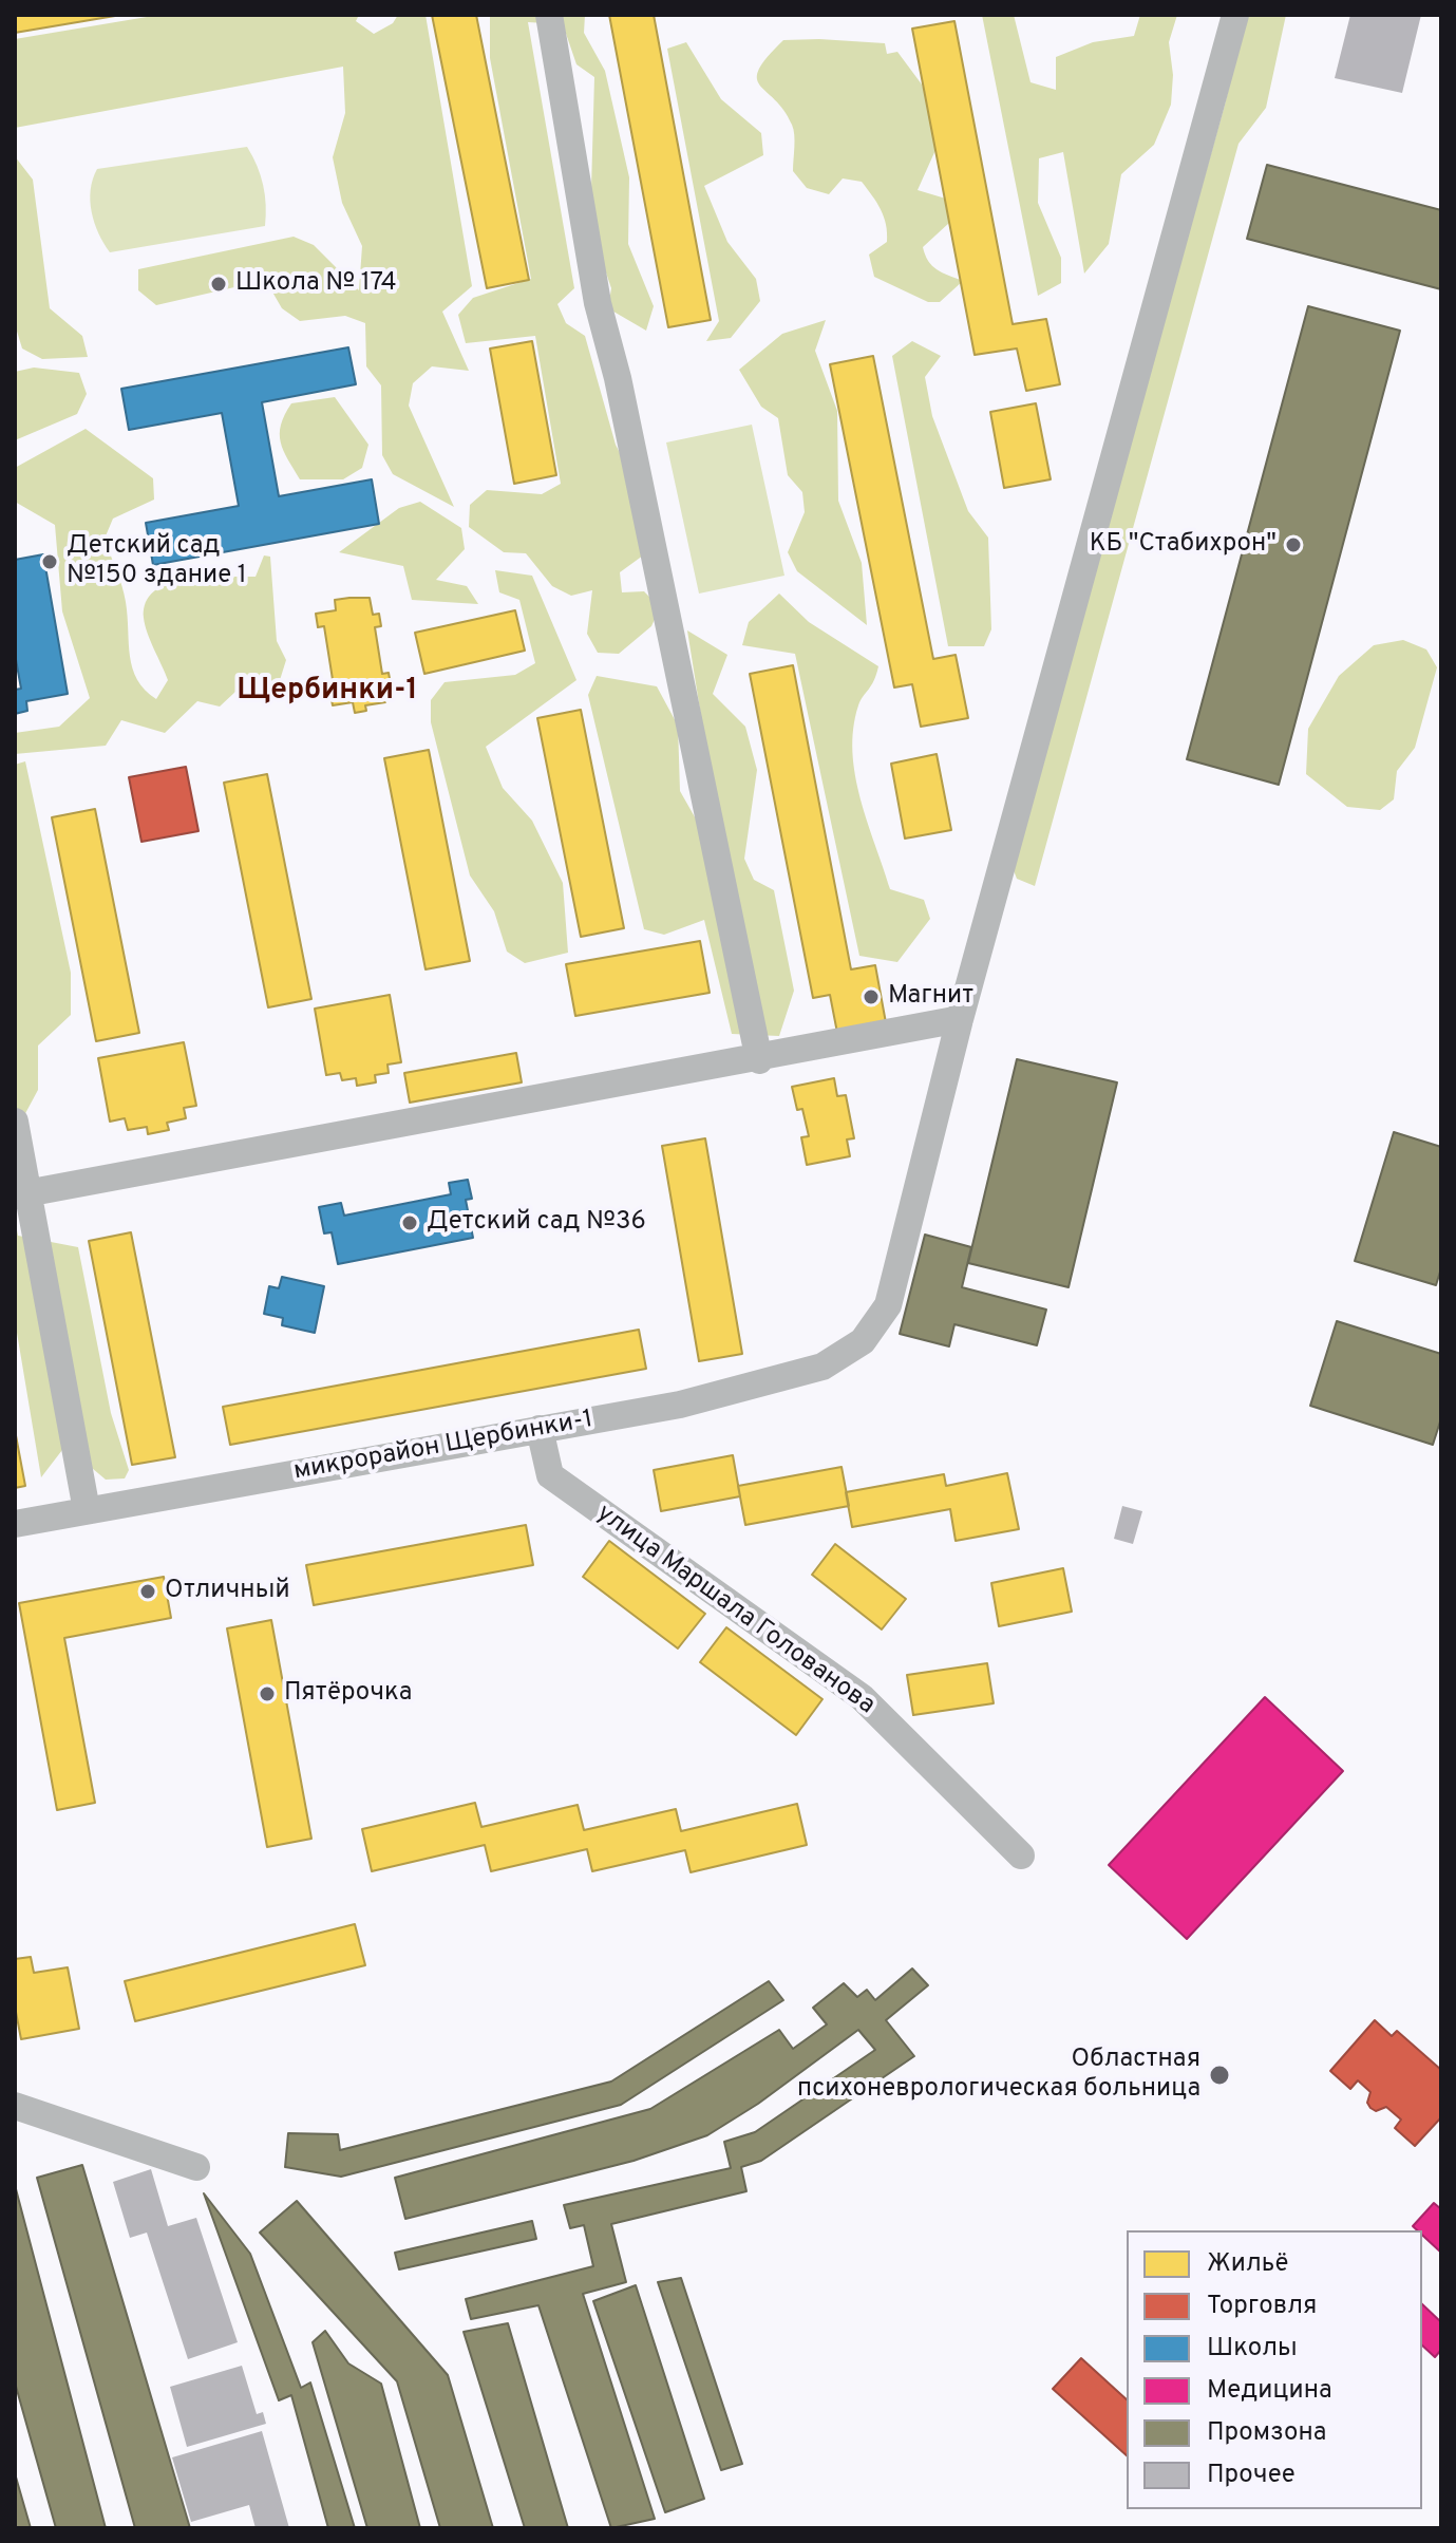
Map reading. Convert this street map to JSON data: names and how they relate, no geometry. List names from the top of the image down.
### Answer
{
  "streets": {
    "street": ["микрорайон Щербинки-1", "улица Маршала Голованова"]
  },
  "crossings": [
    ["микрорайон Щербинки-1", "улица Маршала Голованова"]
  ],
  "districts": ["Щербинки-1"],
  "places": [
    "Школа № 174",
    "КБ \"Стабихрон\"",
    "Детский сад №150 здание 1",
    "Магнит",
    "Детский сад №36",
    "Отличный",
    "Пятёрочка",
    "Областная психоневрологическая больница"
  ],
  "legend": [
    "Жильё",
    "Торговля",
    "Школы",
    "Медицина",
    "Промзона",
    "Прочее"
  ]
}
